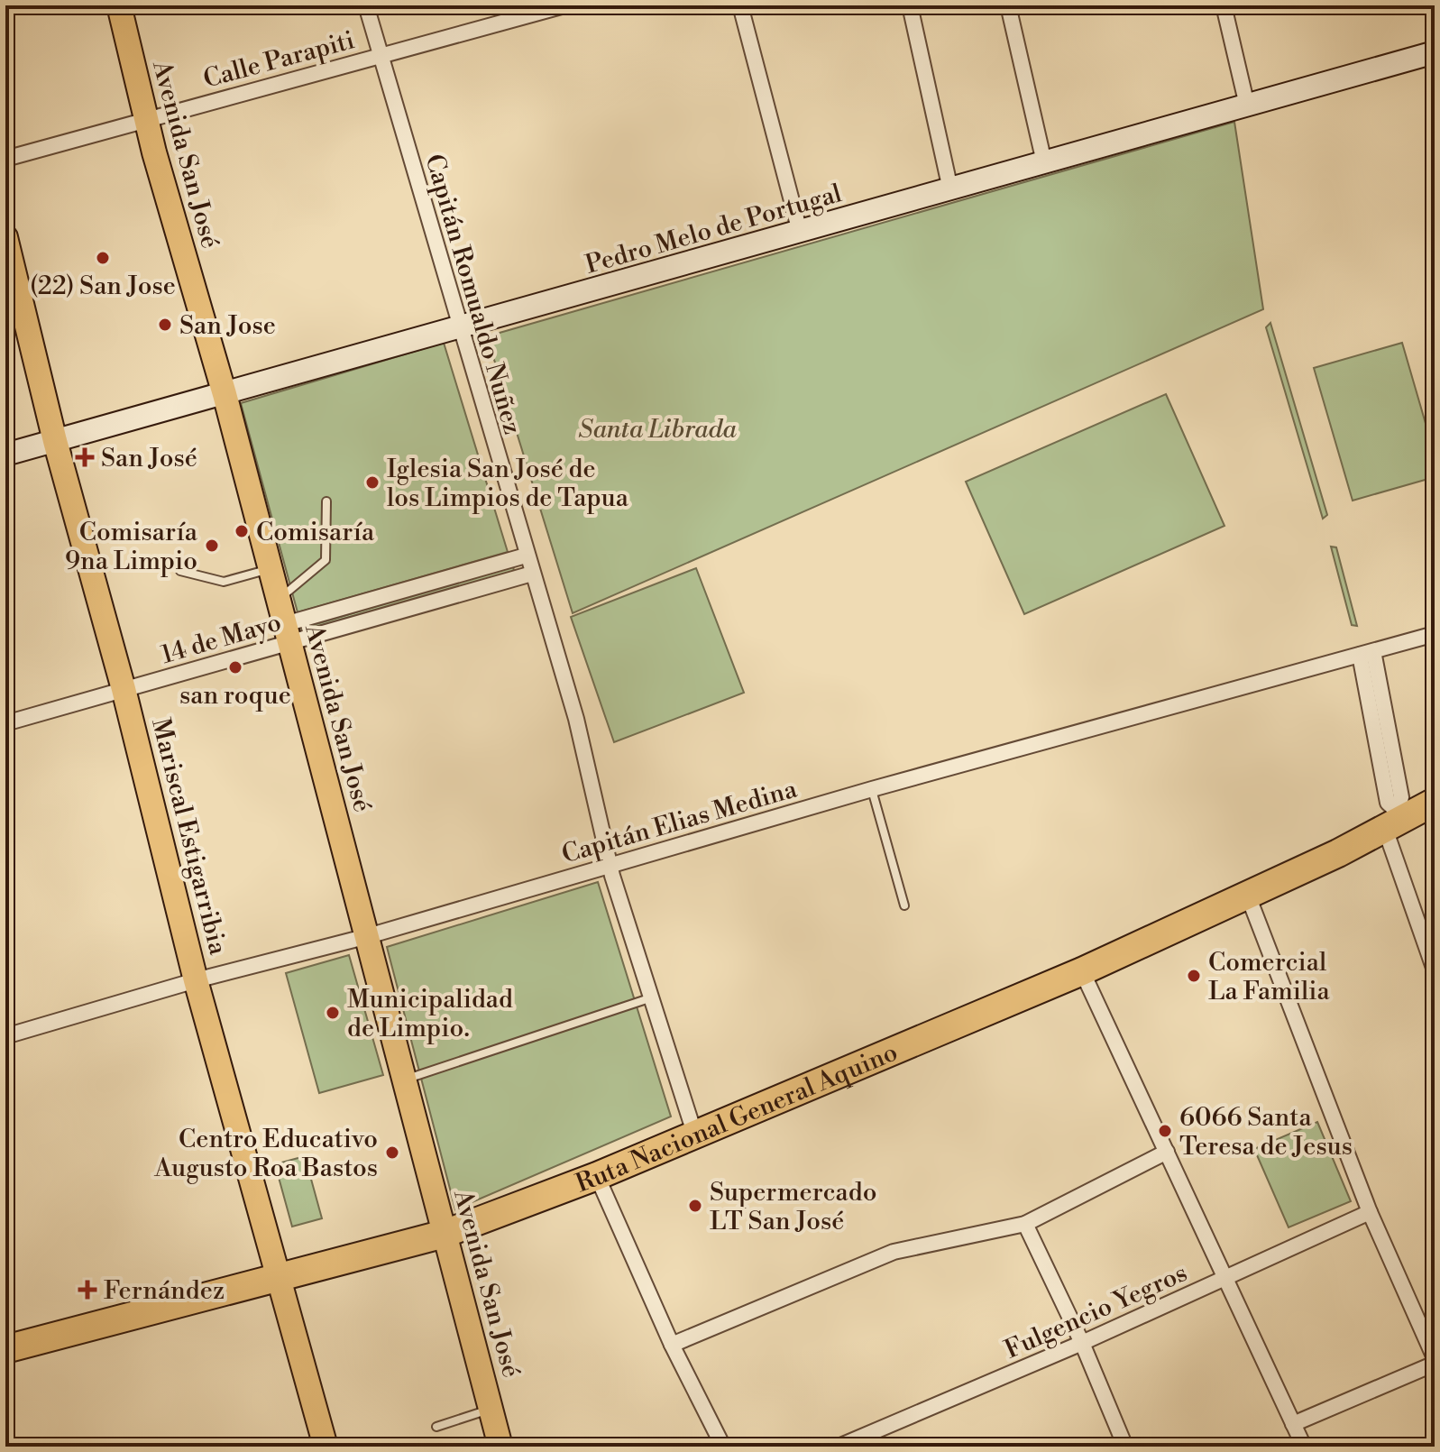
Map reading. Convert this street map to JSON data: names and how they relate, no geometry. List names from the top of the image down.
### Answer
{
  "streets": {
    "highway": ["Ruta Nacional General Aquino"],
    "main road": ["Avenida San José", "Mariscal Estigarribia"],
    "street": [
      "Calle Parapiti",
      "Pedro Melo de Portugal",
      "Capitán Romualdo Nuñez",
      "14 de Mayo",
      "Capitán Elias Medina",
      "Fulgencio Yegros"
    ]
  },
  "crossings": [
    ["Calle Parapiti", "Avenida San José"],
    ["Calle Parapiti", "Capitán Romualdo Nuñez"],
    ["Avenida San José", "Pedro Melo de Portugal"],
    ["Avenida San José", "14 de Mayo"],
    ["Avenida San José", "Capitán Elias Medina"],
    ["Avenida San José", "Ruta Nacional General Aquino"],
    ["Pedro Melo de Portugal", "Capitán Romualdo Nuñez"],
    ["Pedro Melo de Portugal", "Mariscal Estigarribia"],
    ["Capitán Romualdo Nuñez", "14 de Mayo"],
    ["Capitán Romualdo Nuñez", "Capitán Elias Medina"],
    ["Capitán Romualdo Nuñez", "Ruta Nacional General Aquino"],
    ["14 de Mayo", "Mariscal Estigarribia"],
    ["Capitán Elias Medina", "Mariscal Estigarribia"],
    ["Mariscal Estigarribia", "Ruta Nacional General Aquino"]
  ],
  "parks": ["Santa Librada"],
  "places": {
    "other": [
      "(22) San Jose",
      "San Jose",
      "Iglesia San José de los Limpios de Tapua",
      "Comisaría",
      "Comisaría 9na Limpio",
      "san roque",
      "Comercial La Familia",
      "Municipalidad de Limpio.",
      "6066 Santa Teresa de Jesus",
      "Centro Educativo Augusto Roa Bastos",
      "Supermercado LT San José"
    ],
    "health": ["San José", "Fernández"]
  }
}
